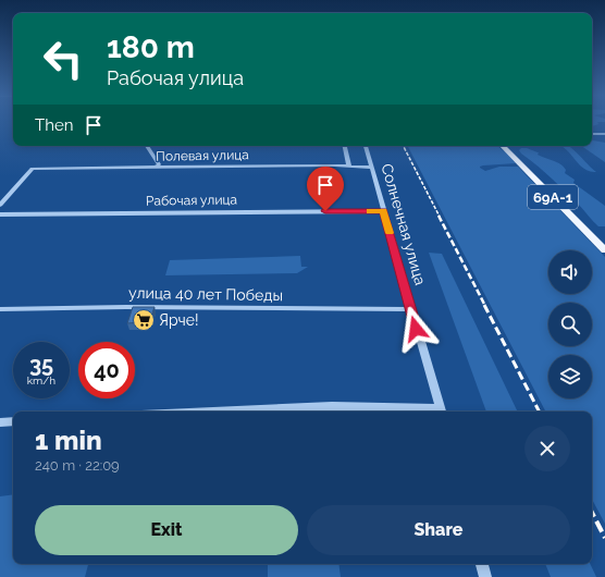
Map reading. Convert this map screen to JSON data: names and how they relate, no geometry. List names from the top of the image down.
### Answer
{
  "streets": {
    "main road": ["69А-1"],
    "street": [
      "Полевая улица",
      "Рабочая улица",
      "Солнечная улица",
      "улица 40 лет Победы"
    ]
  },
  "crossings": [
    ["Полевая улица", "Солнечная улица"],
    ["Рабочая улица", "Солнечная улица"],
    ["Солнечная улица", "улица 40 лет Победы"]
  ],
  "places": {
    "supermarket": ["Ярче!"]
  },
  "page": {
    "turn": ["180 m", "Рабочая улица"],
    "then": "Then",
    "speed": "35 km/h",
    "limit": "40",
    "heading": ["1 min", "240 m · 22:09"],
    "buttons": ["Exit", "Share"]
  }
}
